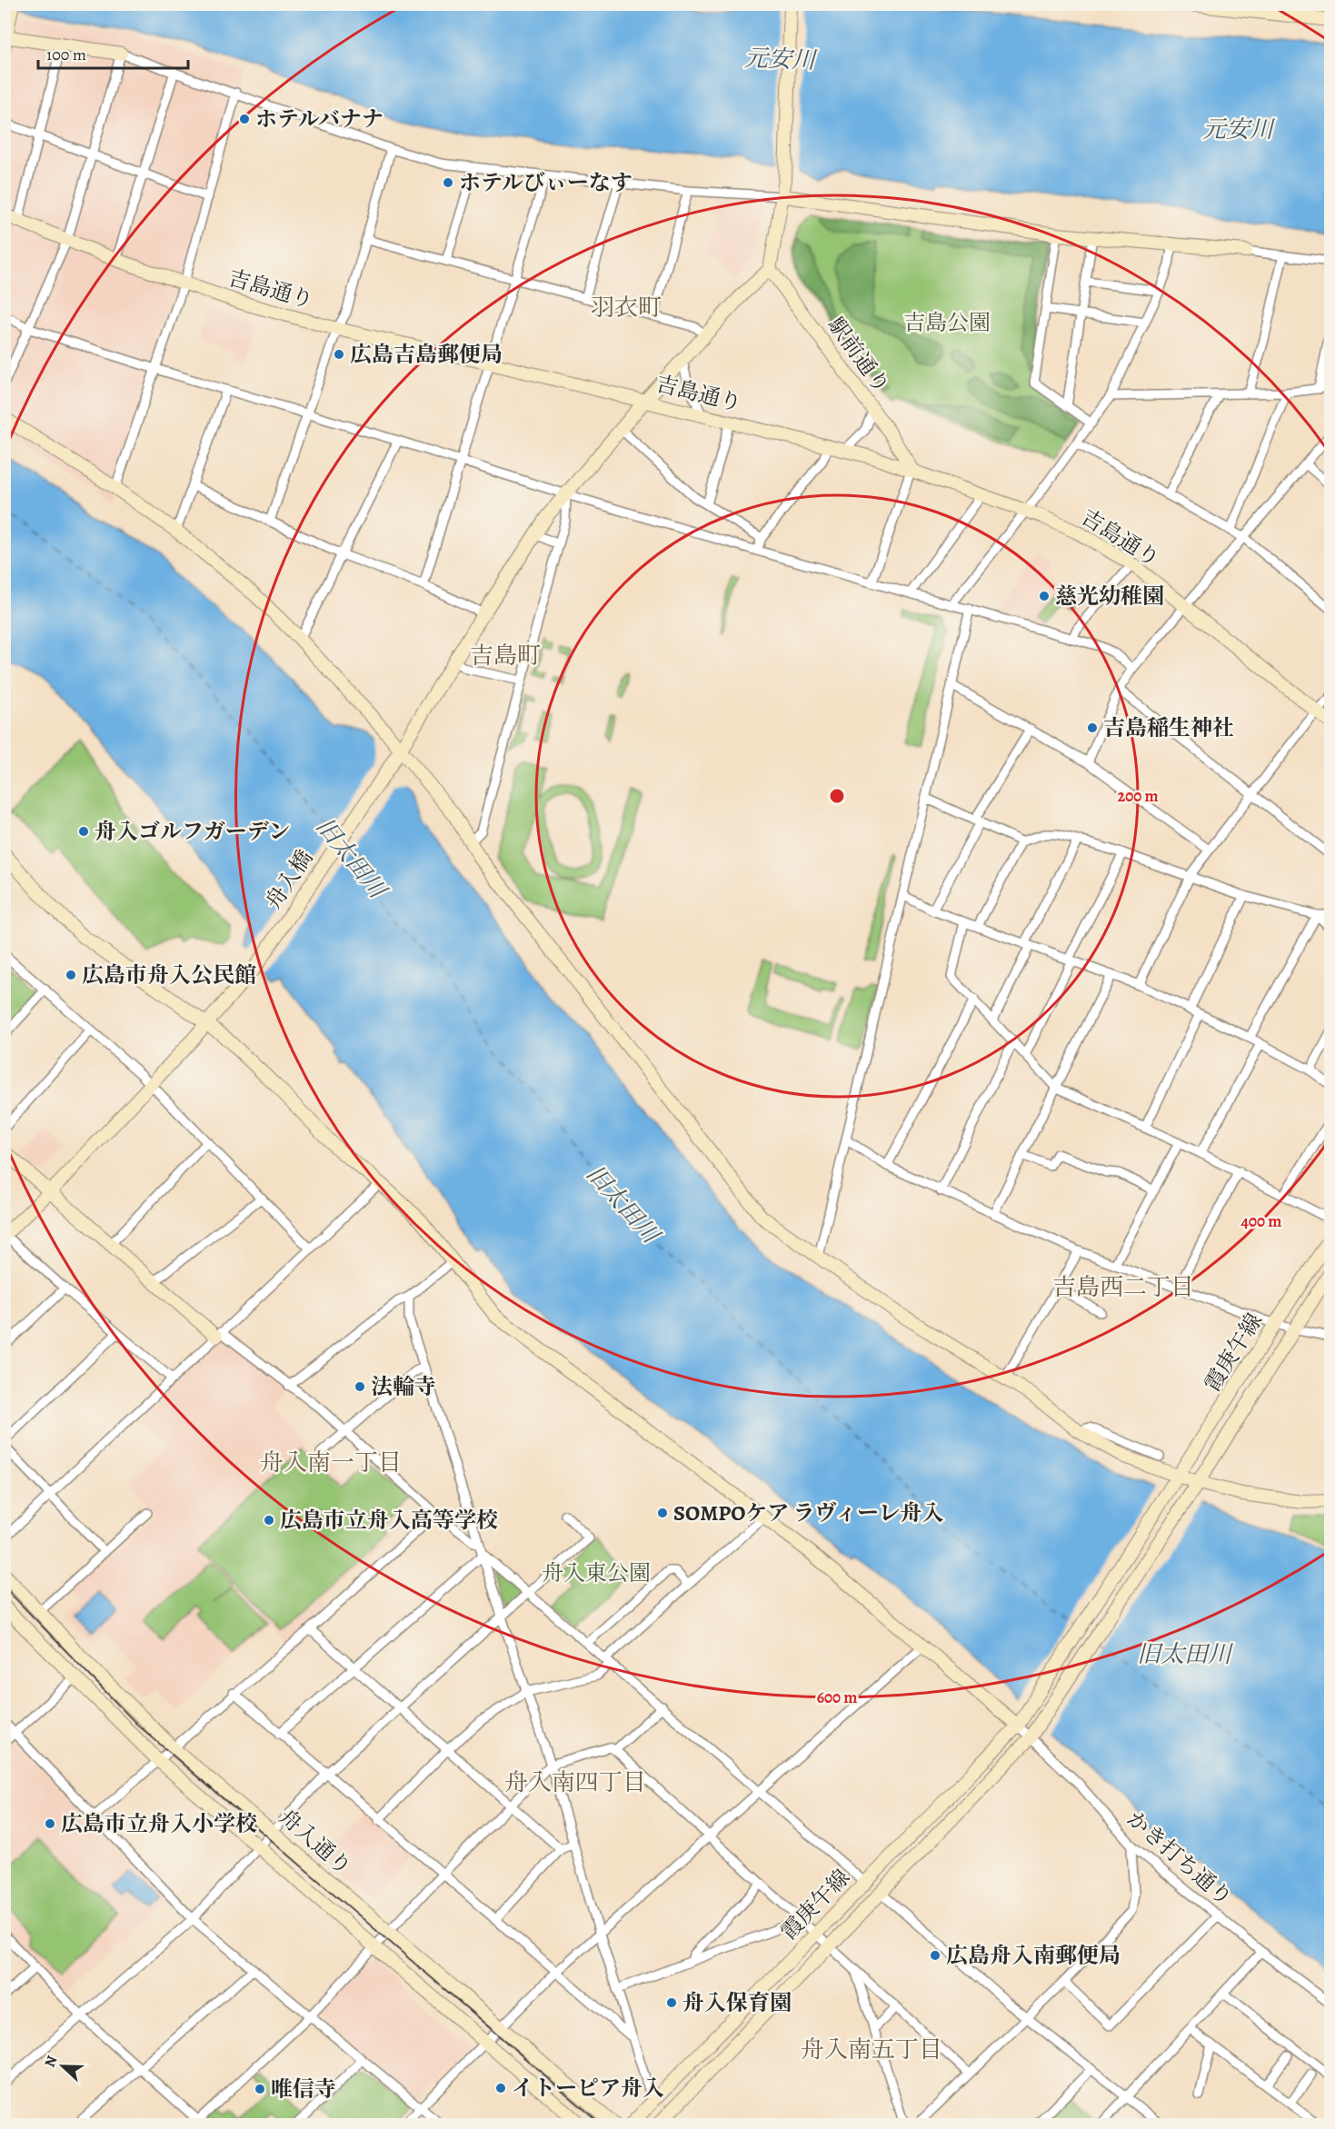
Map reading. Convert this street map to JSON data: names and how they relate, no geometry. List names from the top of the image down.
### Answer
{
  "streets": {
    "street": [
      "吉島通り",
      "駅前通り",
      "舟入橋",
      "霞庚午線",
      "舟入通り",
      "かき打ち通り"
    ]
  },
  "crossings": [
    ["吉島通り", "駅前通り"],
    ["吉島通り", "舟入橋"],
    ["駅前通り", "舟入橋"],
    ["霞庚午線", "かき打ち通り"]
  ],
  "districts": [
    "羽衣町",
    "吉島町",
    "吉島西二丁目",
    "舟入南一丁目",
    "舟入南四丁目",
    "舟入南五丁目"
  ],
  "water": ["元安川", "旧太田川"],
  "parks": ["吉島公園", "舟入東公園"],
  "places": [
    "ホテルバナナ",
    "ホテルびぃーなす",
    "広島吉島郵便局",
    "慈光幼稚園",
    "吉島稲生神社",
    "舟入ゴルフガーデン",
    "広島市舟入公民館",
    "法輪寺",
    "SOMPOケア ラヴィーレ舟入",
    "広島市立舟入高等学校",
    "広島市立舟入小学校",
    "広島舟入南郵便局",
    "舟入保育園",
    "イトーピア舟入",
    "唯信寺"
  ],
  "scale_bar": "100 m",
  "north": "left",
  "rings": ["200 m", "400 m", "600 m"]
}
